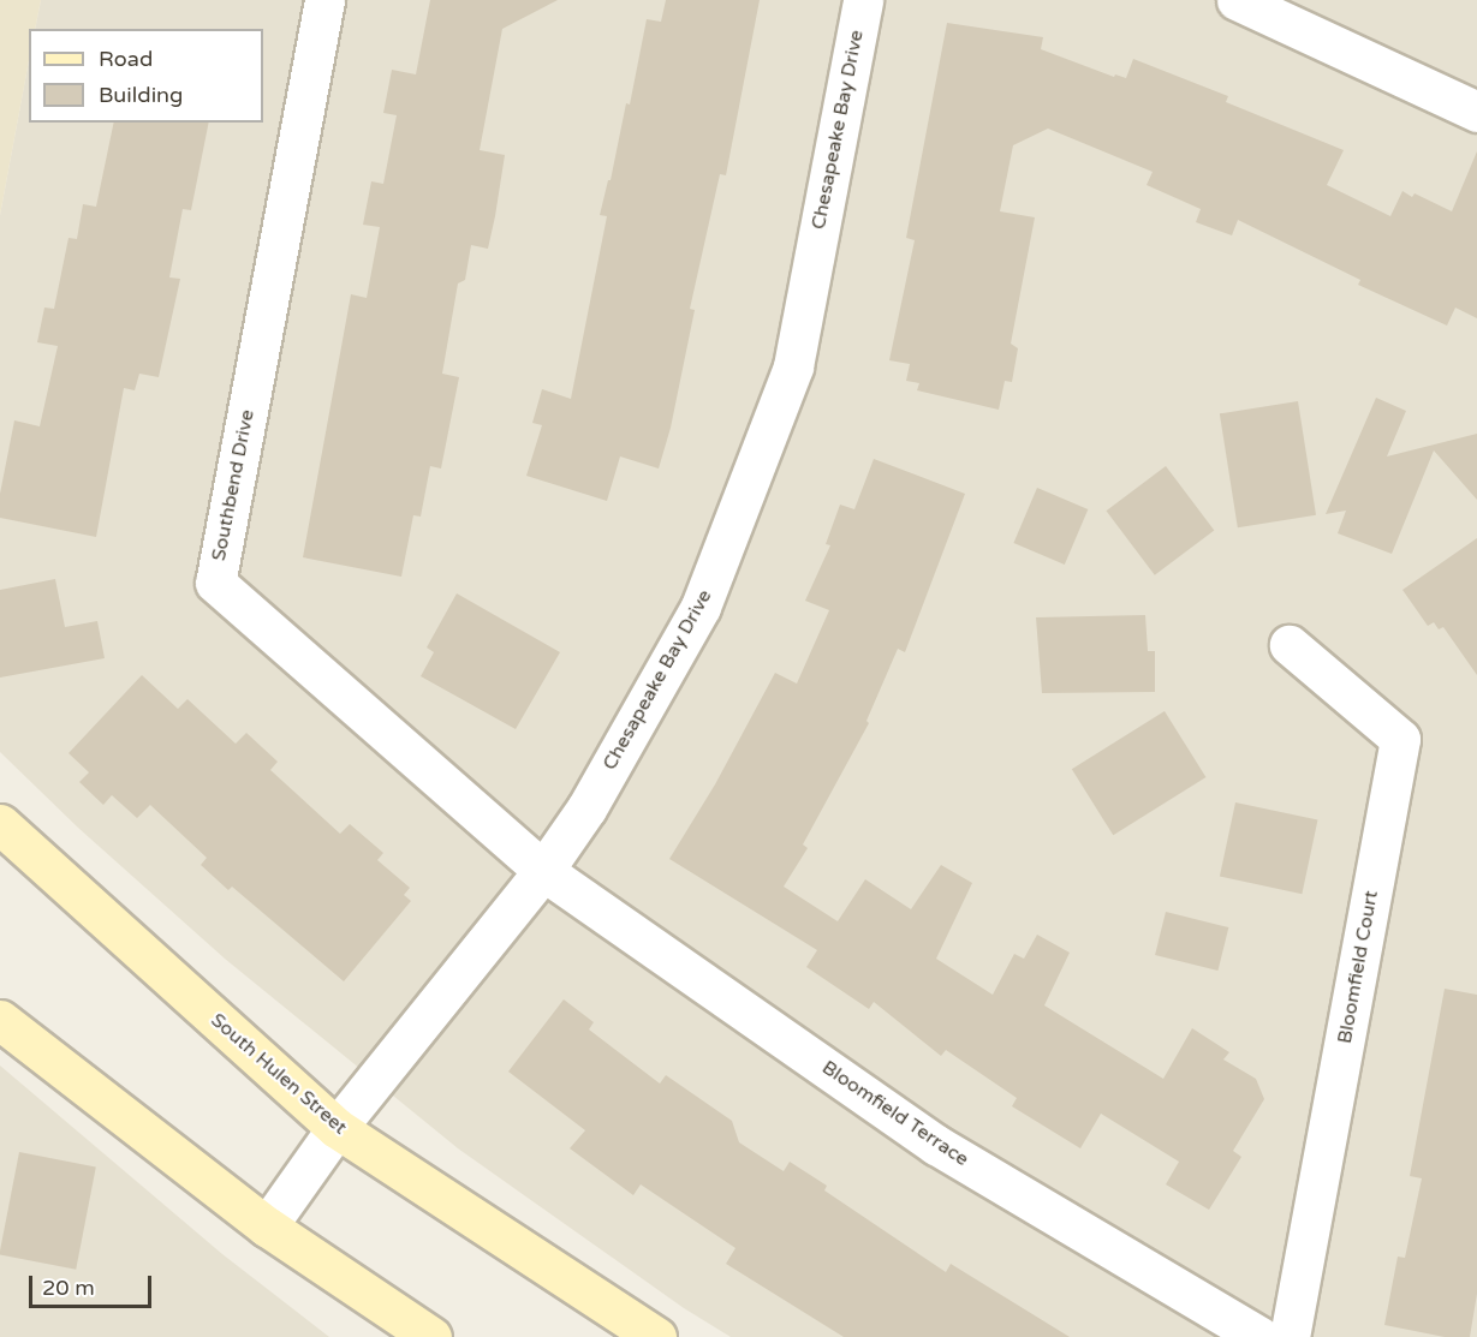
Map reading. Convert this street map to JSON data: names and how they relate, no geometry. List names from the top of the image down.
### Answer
{
  "streets": {
    "main road": ["South Hulen Street"],
    "street": [
      "Chesapeake Bay Drive",
      "Southbend Drive",
      "Bloomfield Court",
      "Bloomfield Terrace"
    ]
  },
  "crossings": [
    ["Chesapeake Bay Drive", "Southbend Drive"],
    ["Chesapeake Bay Drive", "South Hulen Street"],
    ["Chesapeake Bay Drive", "Bloomfield Terrace"],
    ["Southbend Drive", "Bloomfield Terrace"]
  ],
  "legend": ["Road", "Building"],
  "scale_bar": "20 m"
}
